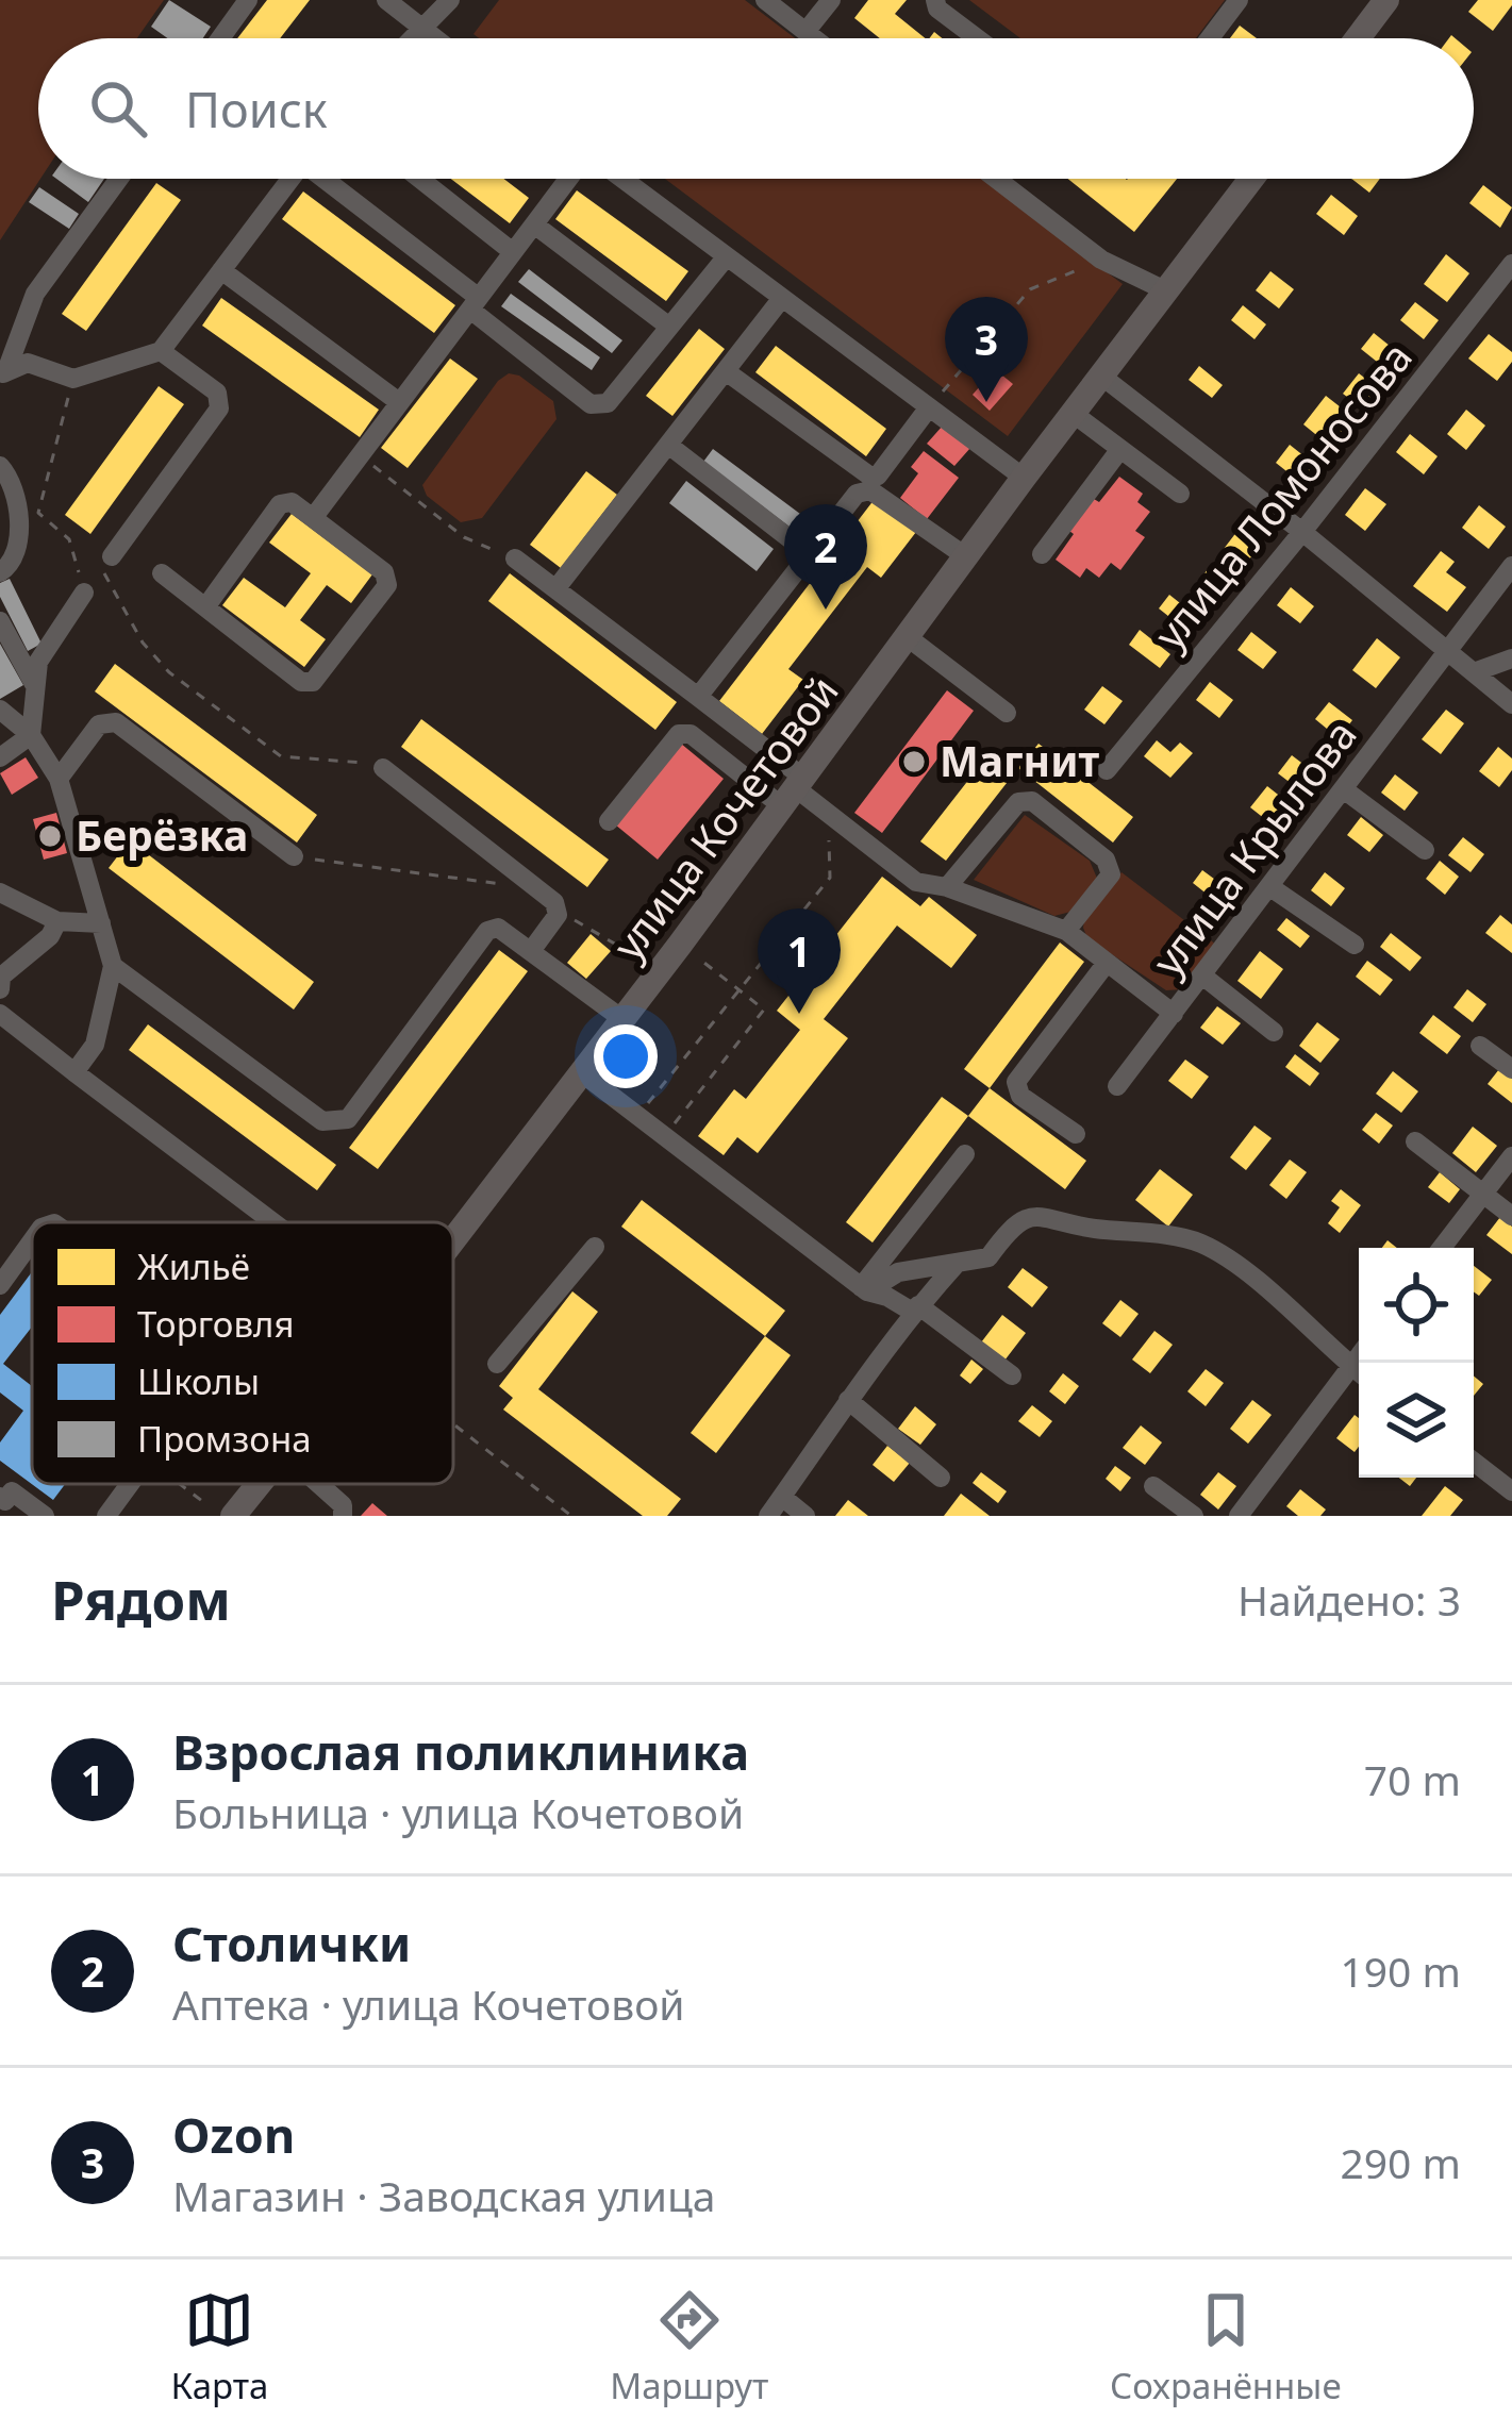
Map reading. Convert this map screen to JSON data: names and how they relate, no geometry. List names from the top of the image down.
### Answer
{
  "streets": {
    "main road": ["улица Кочетовой"],
    "street": ["улица Ломоносова", "улица Крылова"]
  },
  "places": ["Магнит", "Берёзка"],
  "legend": [
    "Жильё",
    "Торговля",
    "Школы",
    "Промзона"
  ],
  "page": {
    "search": "Поиск",
    "pins": ["3", "2", "1"],
    "heading": ["Рядом", "Найдено: 3"],
    "list": [
      {
        "mark": "1",
        "name": "Взрослая поликлиника",
        "note": "Больница · улица Кочетовой",
        "value": "70 m"
      },
      {
        "mark": "2",
        "name": "Столички",
        "note": "Аптека · улица Кочетовой",
        "value": "190 m"
      },
      {
        "mark": "3",
        "name": "Ozon",
        "note": "Магазин · Заводская улица",
        "value": "290 m"
      }
    ],
    "nav": ["Карта", "Маршрут", "Сохранённые"]
  }
}
